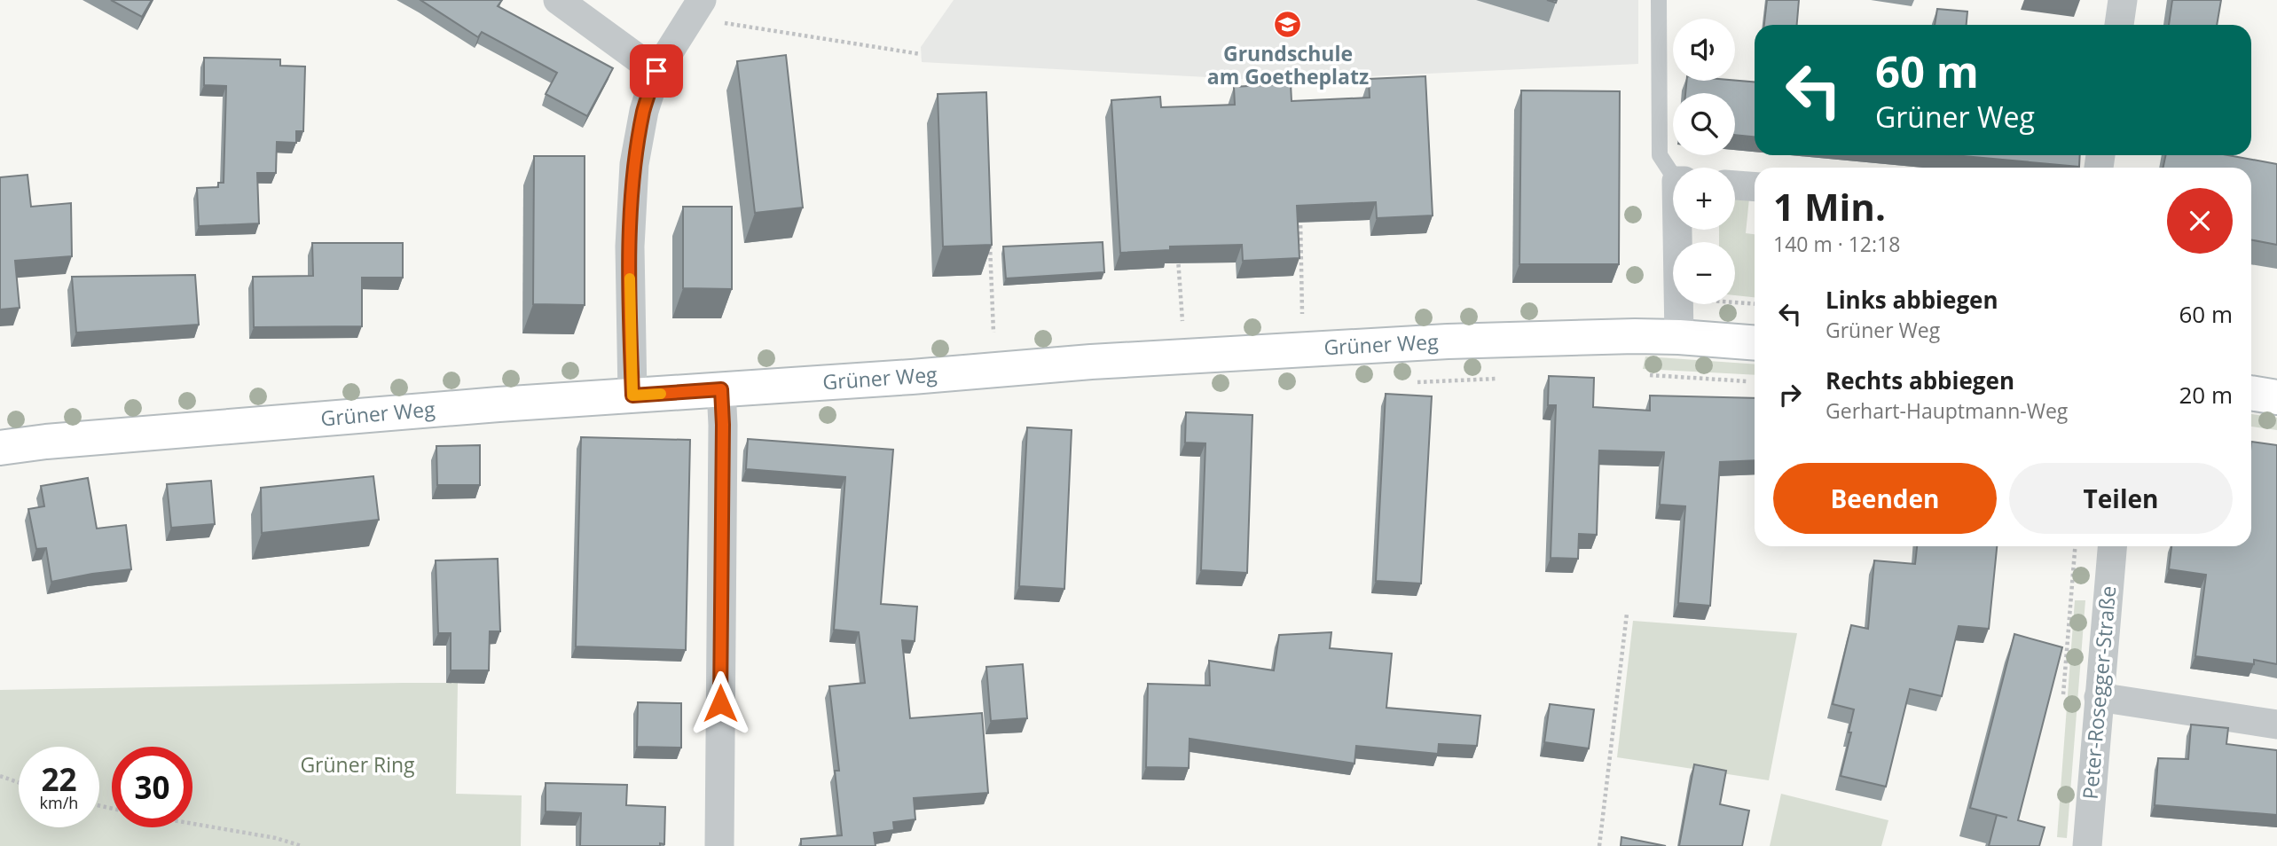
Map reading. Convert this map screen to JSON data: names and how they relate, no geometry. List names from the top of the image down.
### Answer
{
  "streets": {
    "street": ["Grüner Weg", "Peter-Rosegger-Straße"]
  },
  "parks": ["Grüner Ring"],
  "places": {
    "school or university": ["Grundschule am Goetheplatz"]
  },
  "page": {
    "map_buttons": ["+", "−"],
    "turn": ["60 m", "Grüner Weg"],
    "heading": ["1 Min.", "140 m · 12:18"],
    "list": [
      {
        "name": "Links abbiegen",
        "note": "Grüner Weg",
        "value": "60 m"
      },
      {
        "name": "Rechts abbiegen",
        "note": "Gerhart-Hauptmann-Weg",
        "value": "20 m"
      }
    ],
    "buttons": ["Beenden", "Teilen"],
    "speed": "22 km/h",
    "limit": "30"
  }
}
